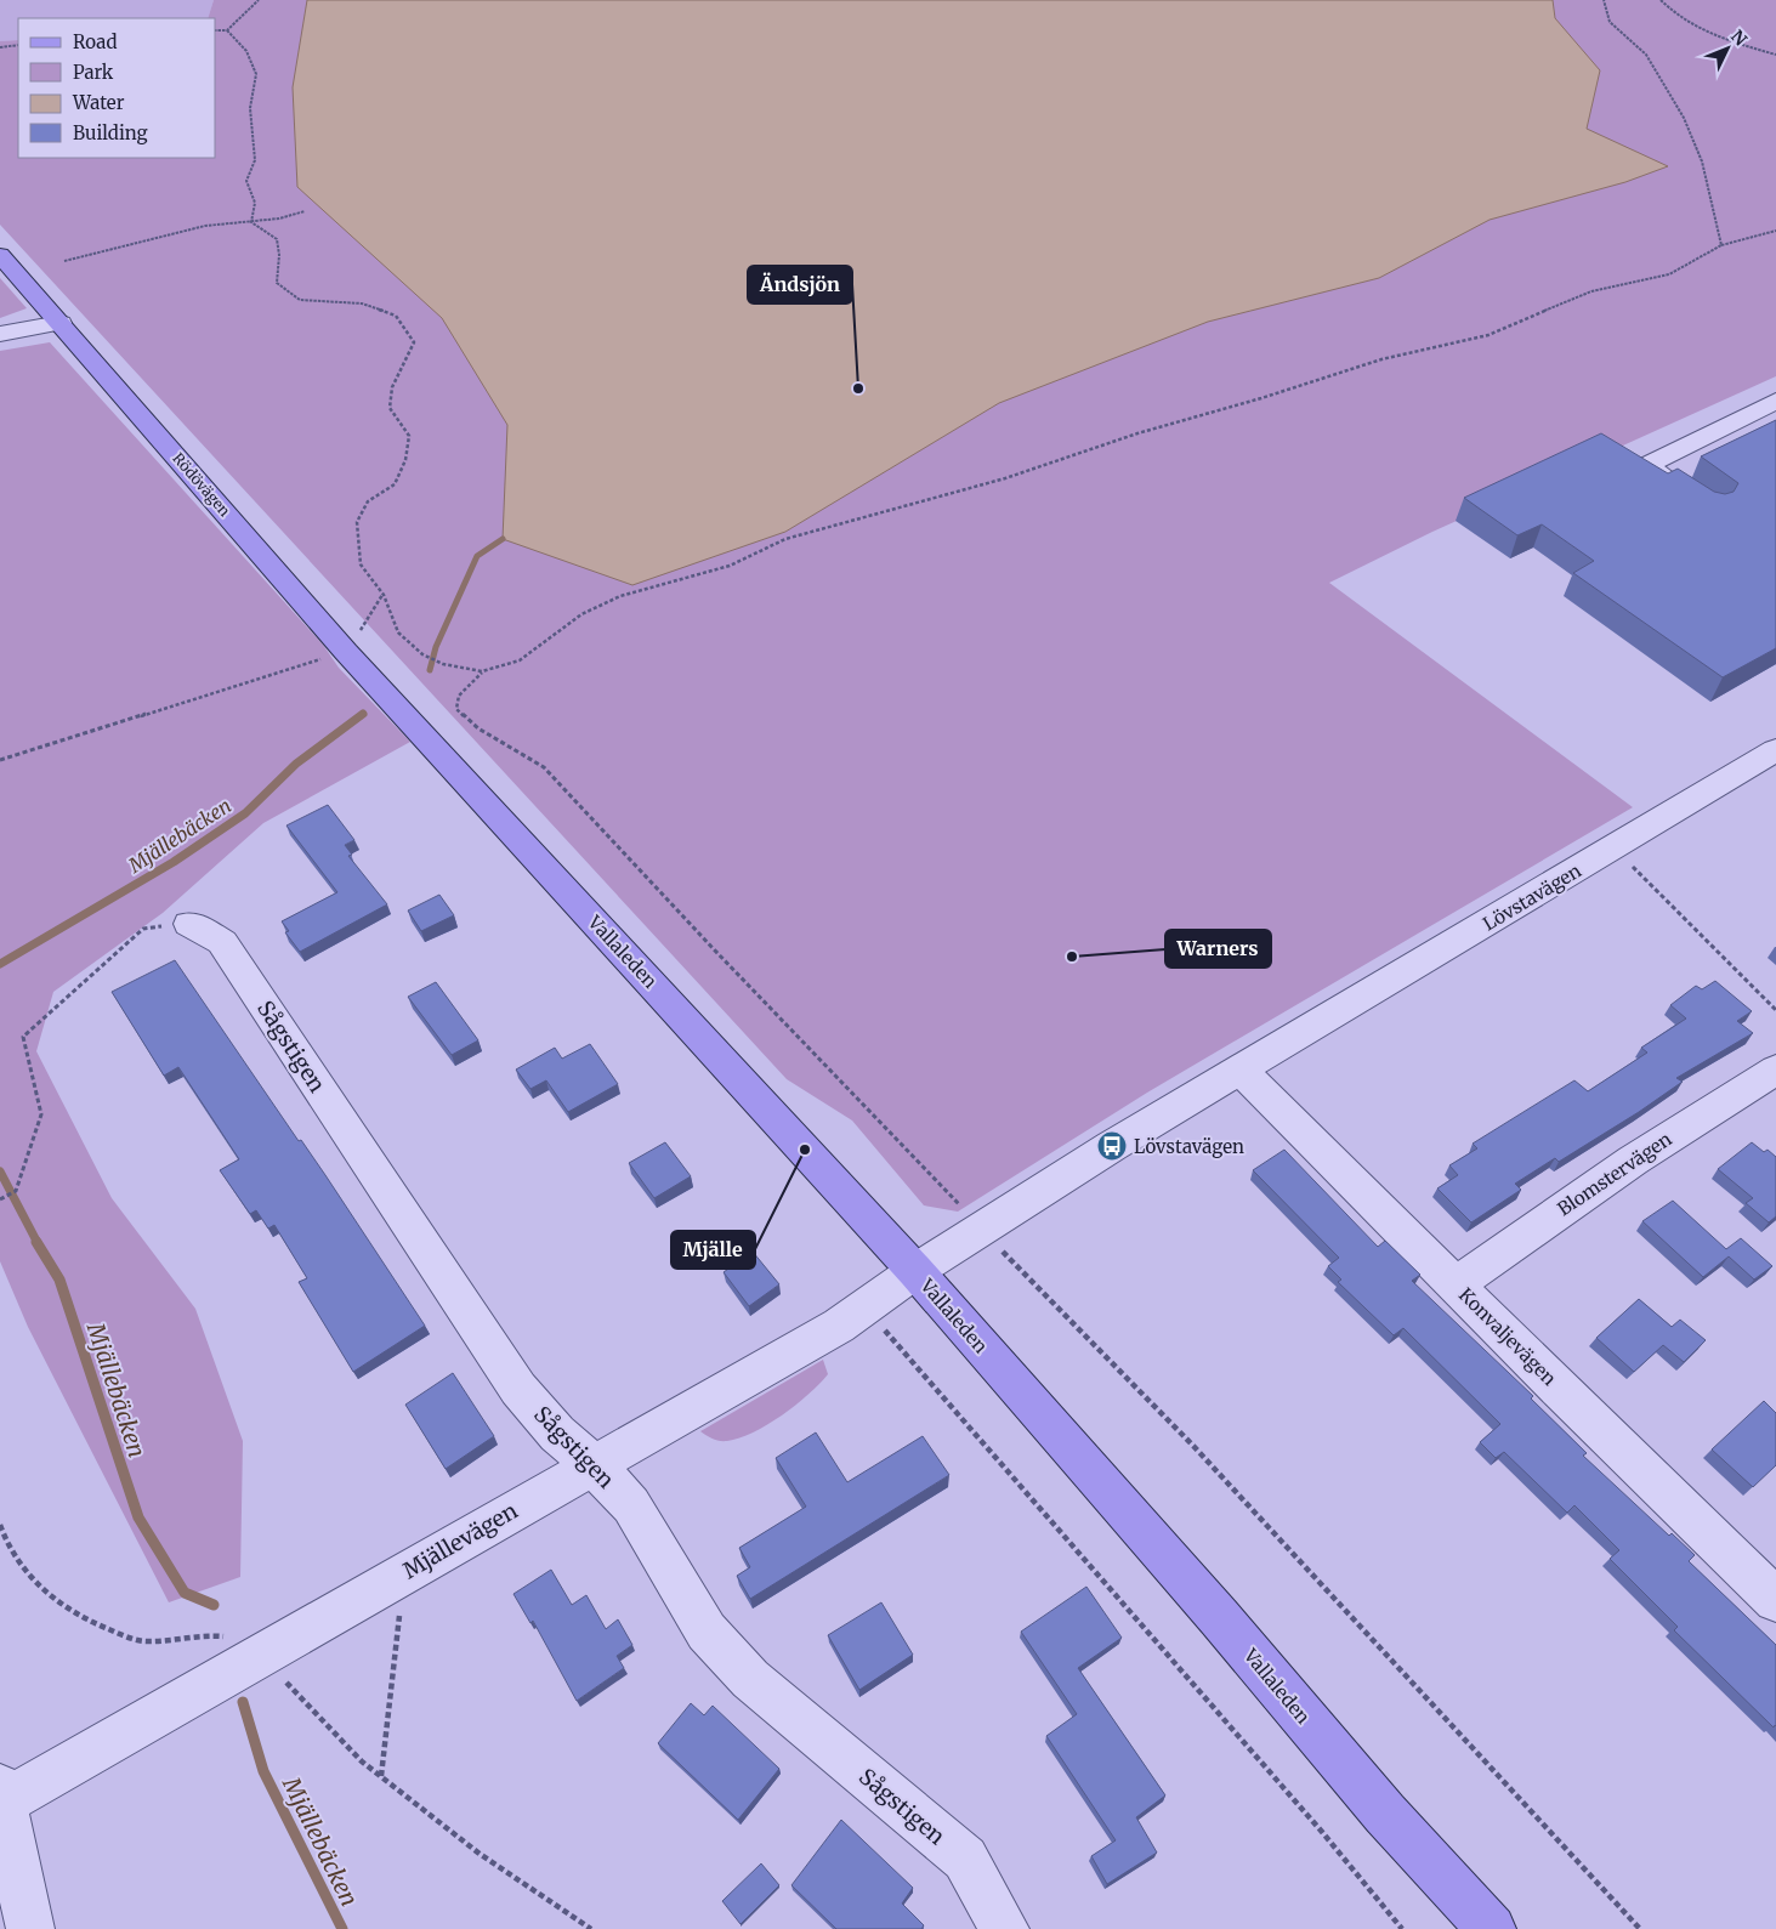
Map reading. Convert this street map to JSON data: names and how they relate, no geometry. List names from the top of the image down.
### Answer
{
  "streets": {
    "main road": ["Rödövägen", "Vallaleden"],
    "street": [
      "Lövstavägen",
      "Sågstigen",
      "Blomstervägen",
      "Konvaljevägen",
      "Mjällevägen"
    ]
  },
  "crossings": [
    ["Rödövägen", "Vallaleden"],
    ["Lövstavägen", "Vallaleden"],
    ["Lövstavägen", "Konvaljevägen"],
    ["Lövstavägen", "Mjällevägen"],
    ["Vallaleden", "Mjällevägen"],
    ["Sågstigen", "Mjällevägen"],
    ["Blomstervägen", "Konvaljevägen"]
  ],
  "water": ["Mjällebäcken"],
  "places": {
    "other": ["Ändsjön", "Warners", "Mjälle"],
    "bus stop": ["Lövstavägen"]
  },
  "legend": [
    "Road",
    "Park",
    "Water",
    "Building"
  ],
  "north": "top right"
}
